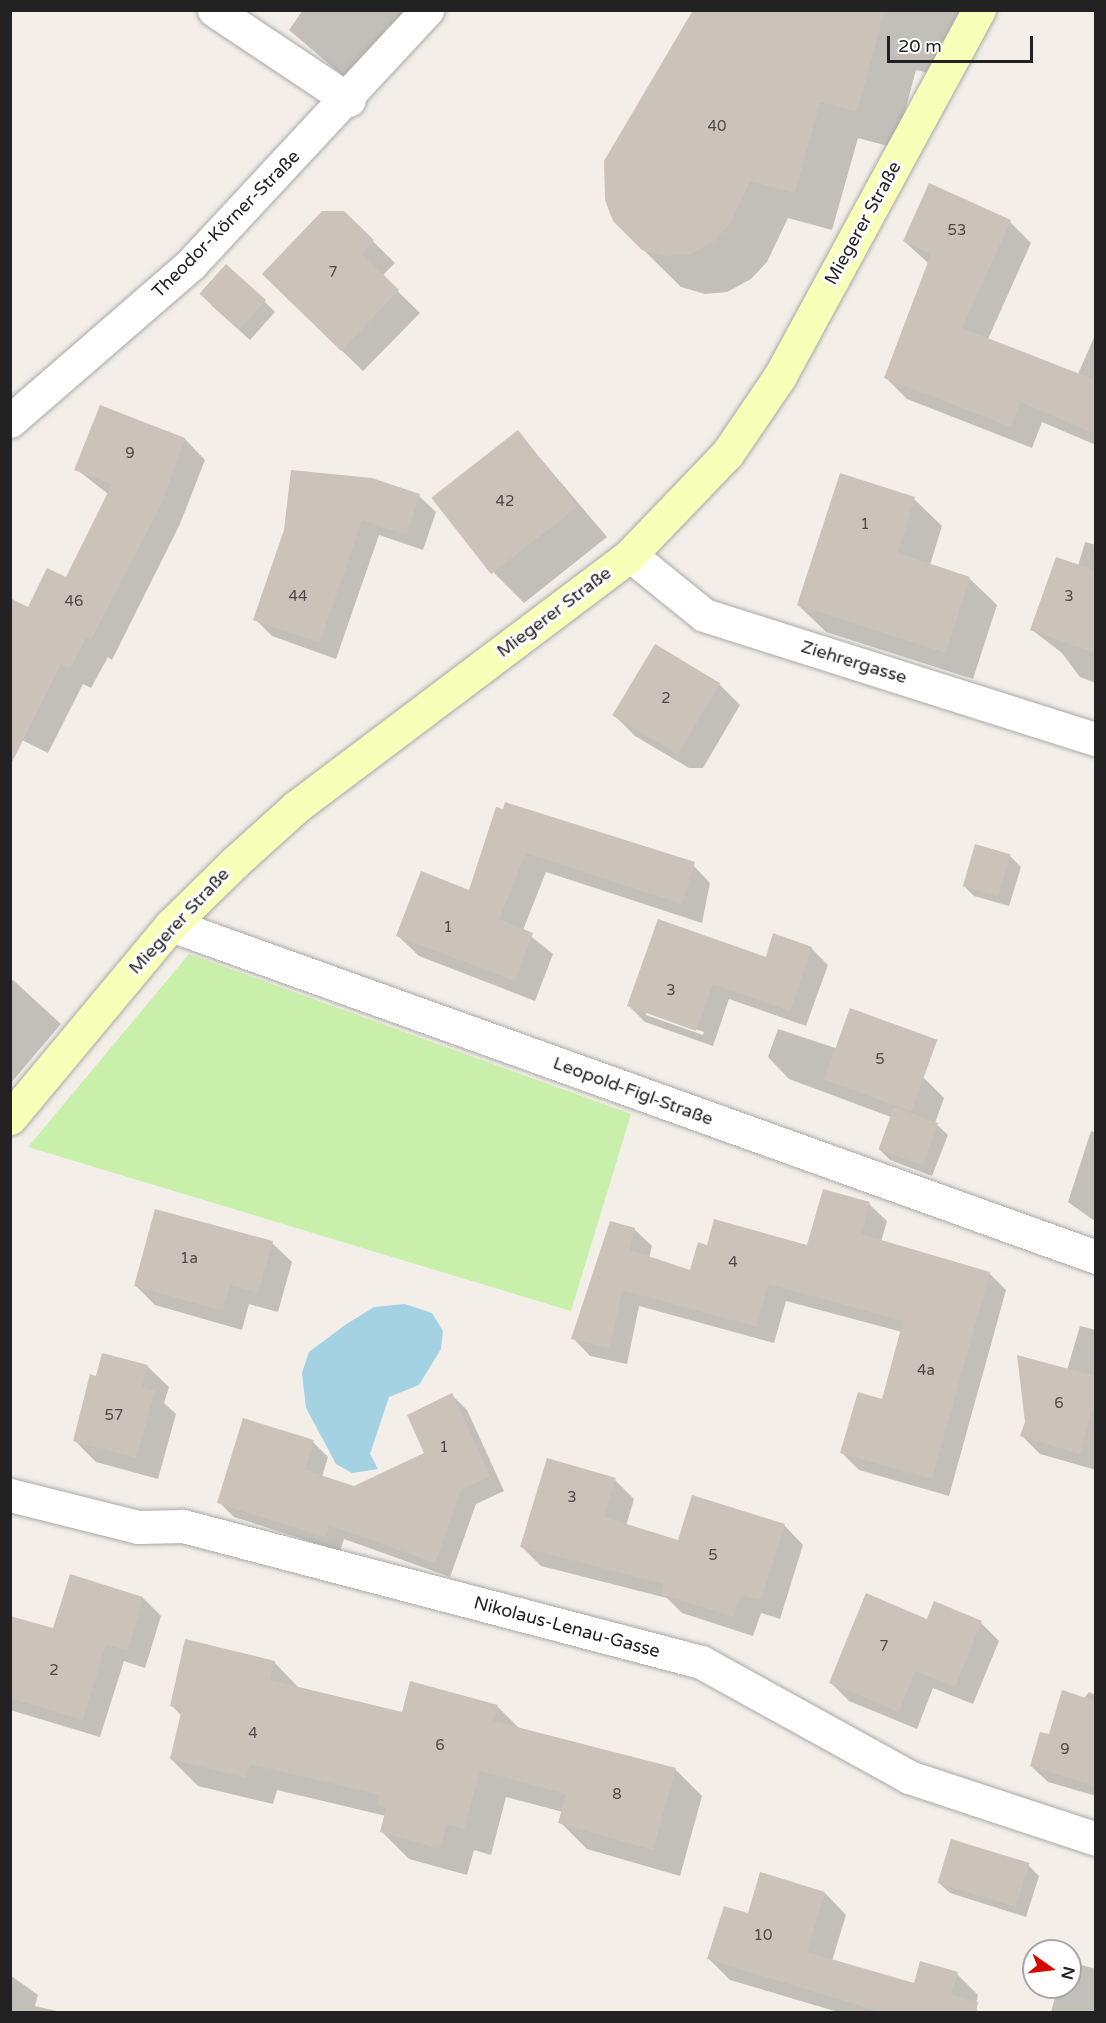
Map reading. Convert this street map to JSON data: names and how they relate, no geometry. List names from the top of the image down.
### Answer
{
  "streets": {
    "main road": ["Miegerer Straße"],
    "street": [
      "Theodor-Körner-Straße",
      "Ziehrergasse",
      "Leopold-Figl-Straße",
      "Nikolaus-Lenau-Gasse"
    ]
  },
  "crossings": [
    ["Miegerer Straße", "Ziehrergasse"],
    ["Miegerer Straße", "Leopold-Figl-Straße"]
  ],
  "house_numbers": [
    "40",
    "53",
    "7",
    "9",
    "42",
    "1",
    "44",
    "3",
    "46",
    "2",
    "1",
    "3",
    "5",
    "1a",
    "4",
    "4a",
    "6",
    "57",
    "1",
    "3",
    "5",
    "7",
    "2",
    "4",
    "6",
    "9",
    "8",
    "10"
  ],
  "scale_bar": "20 m",
  "north": "right"
}
